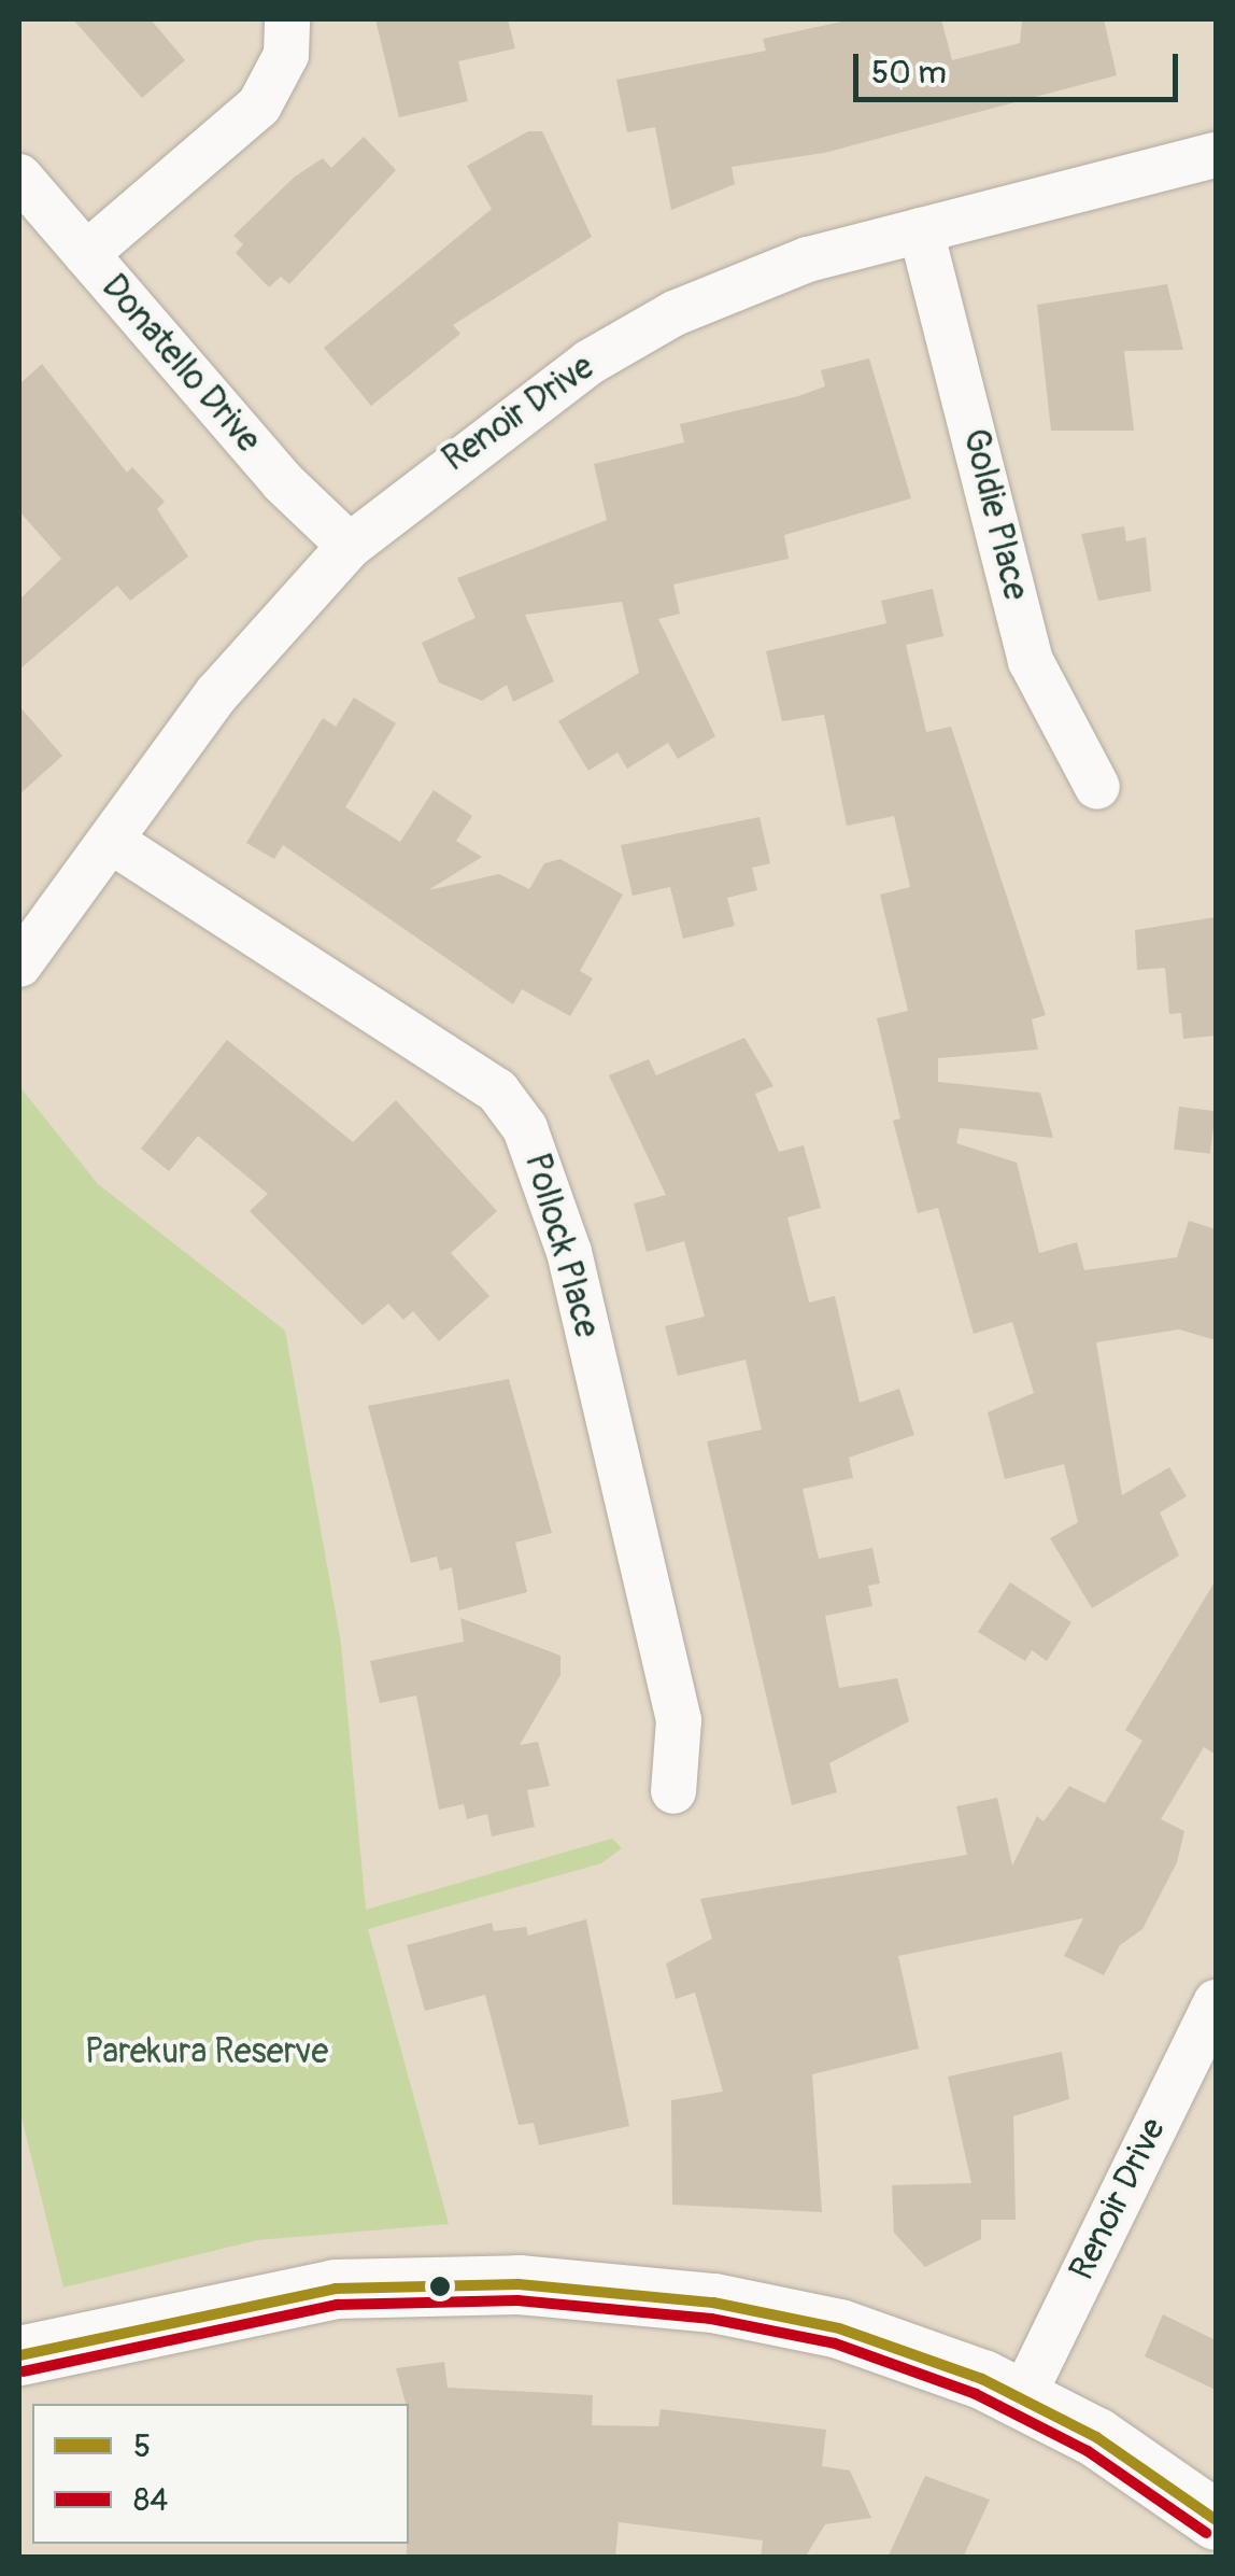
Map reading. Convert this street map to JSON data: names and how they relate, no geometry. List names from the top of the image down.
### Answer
{
  "streets": {
    "street": [
      "Donatello Drive",
      "Renoir Drive",
      "Goldie Place",
      "Pollock Place"
    ]
  },
  "crossings": [
    ["Donatello Drive", "Renoir Drive"],
    ["Renoir Drive", "Goldie Place"],
    ["Renoir Drive", "Pollock Place"]
  ],
  "parks": ["Parekura Reserve"],
  "lines": ["transit line 5", "transit line 84"],
  "legend": ["5", "84"],
  "scale_bar": "50 m"
}
